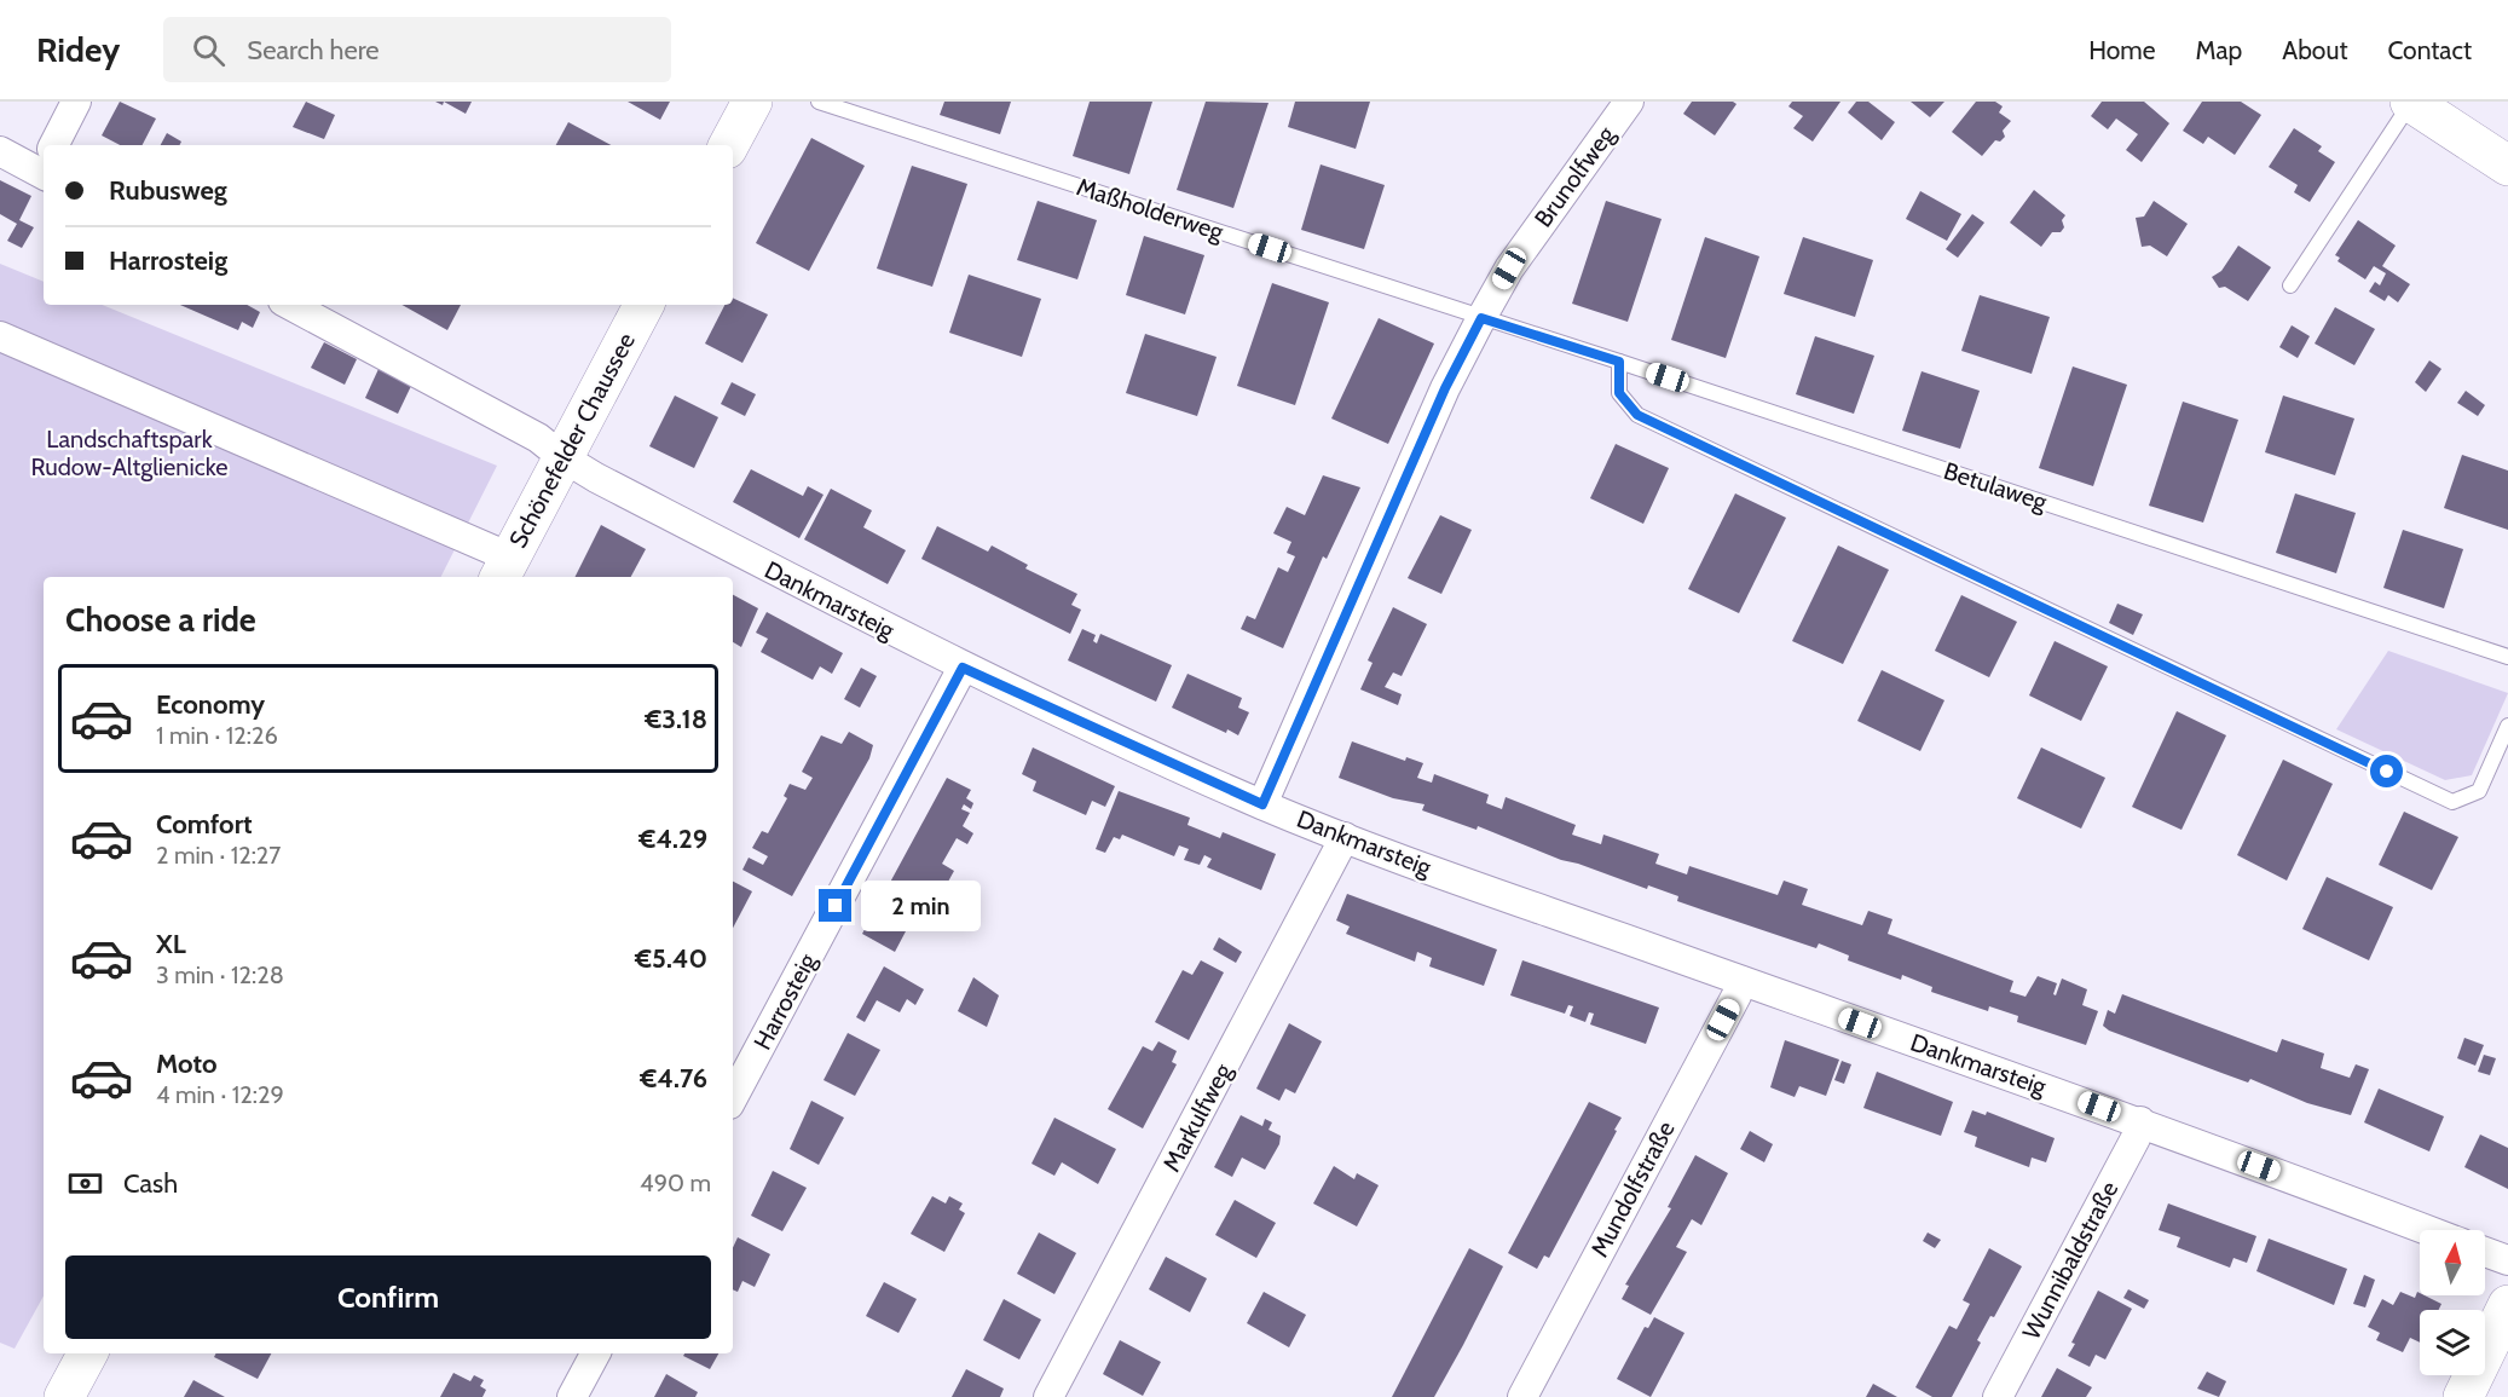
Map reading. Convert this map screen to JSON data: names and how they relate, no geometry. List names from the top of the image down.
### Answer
{
  "streets": {
    "main road": ["Schönefelder Chaussee"],
    "street": [
      "Brunolfweg",
      "Dankmarsteig",
      "Harrosteig",
      "Markulfweg",
      "Mundolfstraße",
      "Wunnibaldstraße"
    ],
    "lane": ["Maßholderweg", "Betulaweg"]
  },
  "crossings": [
    ["Brunolfweg", "Maßholderweg"],
    ["Brunolfweg", "Betulaweg"],
    ["Brunolfweg", "Dankmarsteig"],
    ["Maßholderweg", "Betulaweg"],
    ["Schönefelder Chaussee", "Dankmarsteig"],
    ["Dankmarsteig", "Harrosteig"],
    ["Dankmarsteig", "Markulfweg"],
    ["Dankmarsteig", "Mundolfstraße"],
    ["Dankmarsteig", "Wunnibaldstraße"]
  ],
  "parks": ["Landschaftspark Rudow-Altglienicke"],
  "north": "top",
  "page": {
    "header": "Ridey",
    "search": "Search here",
    "nav": [
      "Home",
      "Map",
      "About",
      "Contact"
    ],
    "banner": ["Rubusweg", "Harrosteig"],
    "heading": "Choose a ride",
    "list": [
      {
        "name": "Economy",
        "note": "1 min · 12:26",
        "value": "€3.18"
      },
      {
        "name": "Comfort",
        "note": "2 min · 12:27",
        "value": "€4.29"
      },
      {
        "name": "XL",
        "note": "3 min · 12:28",
        "value": "€5.40"
      },
      {
        "name": "Moto",
        "note": "4 min · 12:29",
        "value": "€4.76"
      }
    ],
    "bubble": "2 min",
    "pay": ["Cash", "490 m"],
    "buttons": "Confirm"
  }
}
